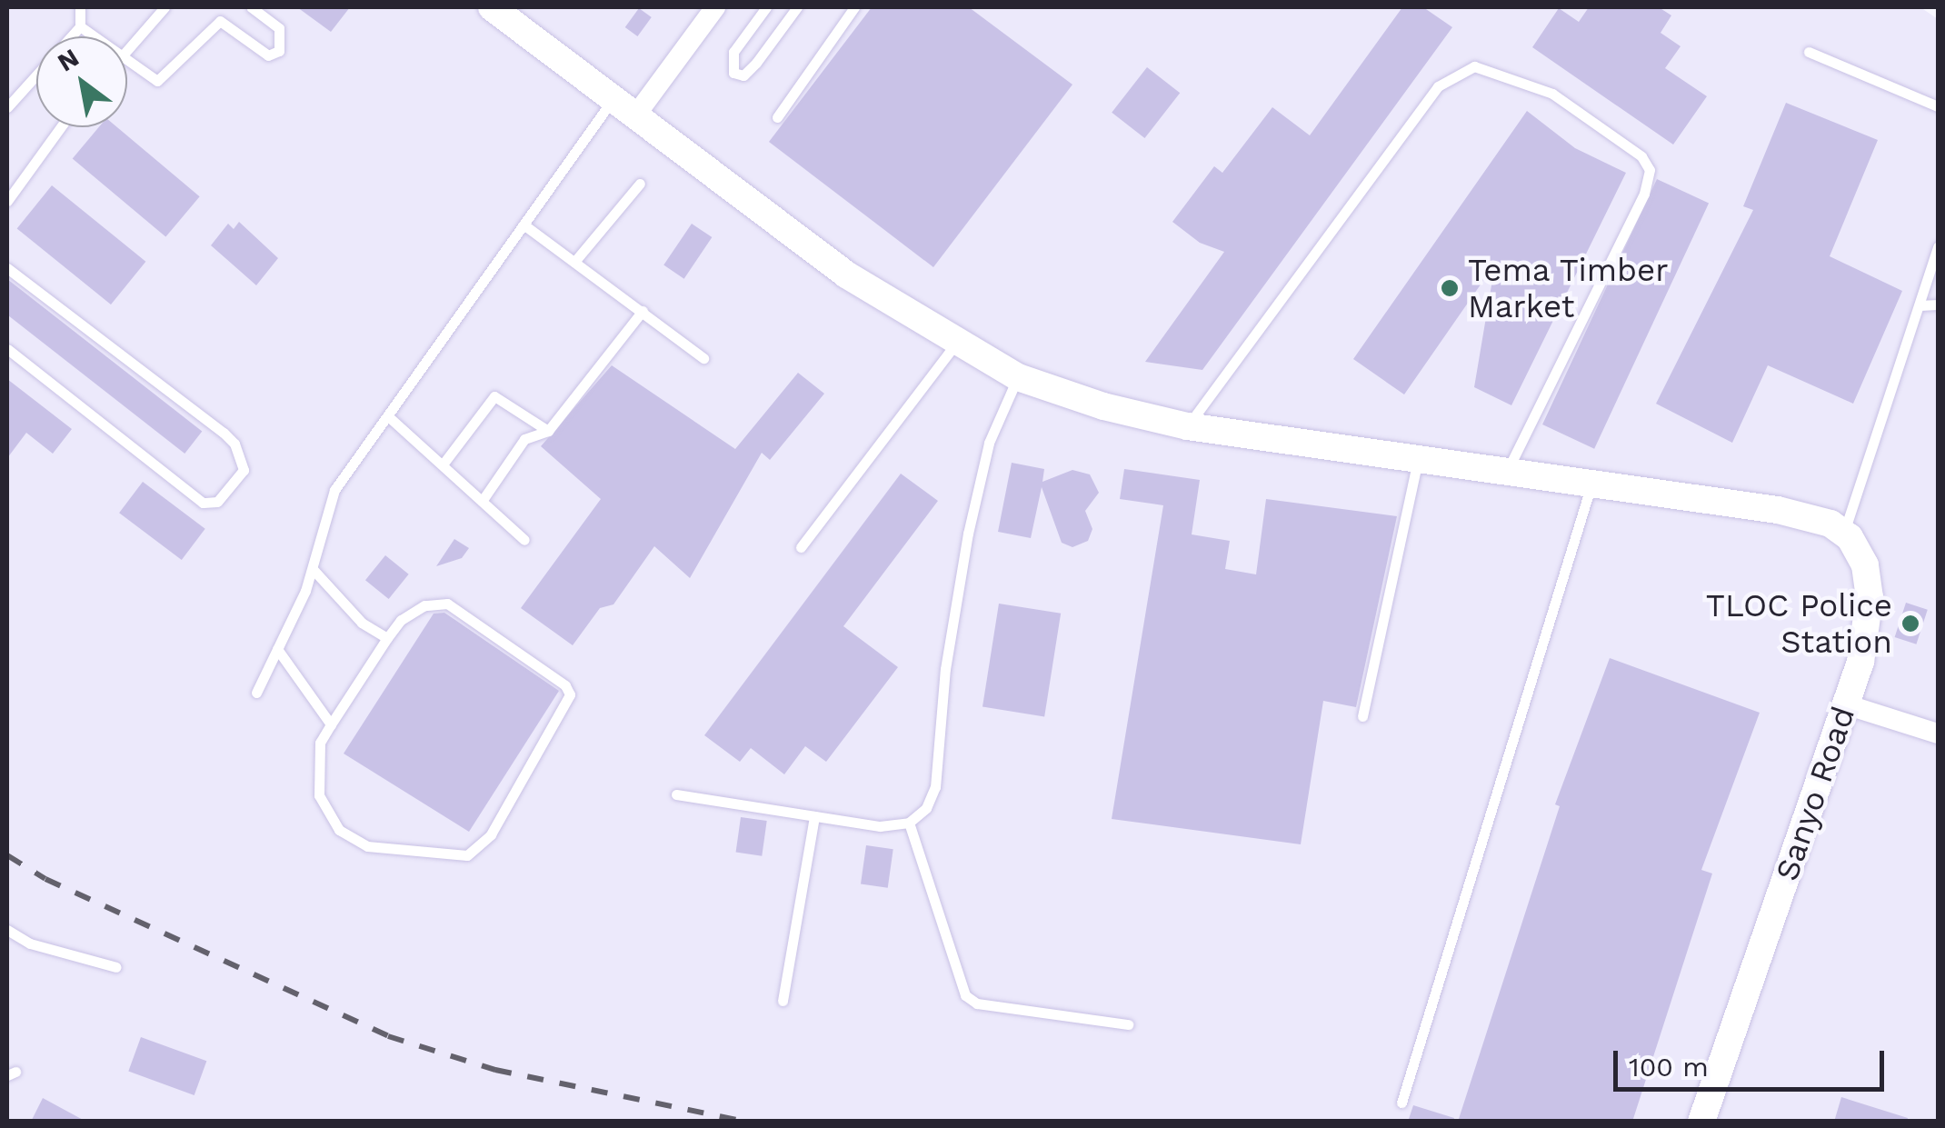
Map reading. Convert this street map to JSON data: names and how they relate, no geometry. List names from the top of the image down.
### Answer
{
  "streets": {
    "street": ["Sanyo Road"]
  },
  "places": ["Tema Timber Market", "TLOC Police Station"],
  "scale_bar": "100 m",
  "north": "top left"
}
